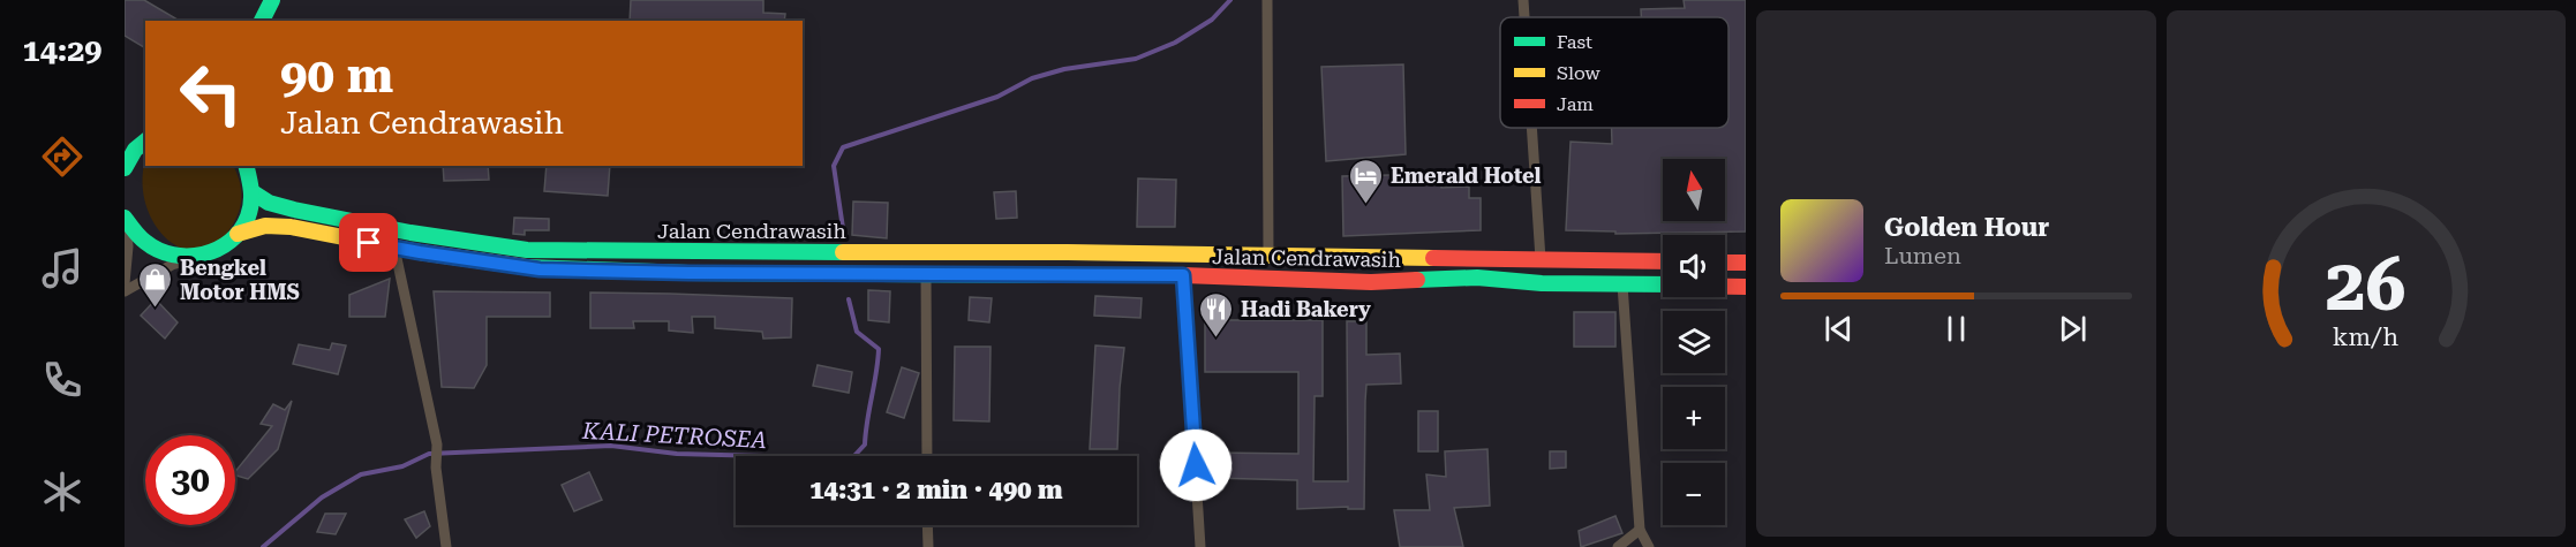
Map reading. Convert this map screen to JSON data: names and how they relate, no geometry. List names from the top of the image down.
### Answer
{
  "streets": {
    "main road": ["Jalan Cendrawasih"]
  },
  "water": ["KALI PETROSEA"],
  "places": {
    "hotel": ["Emerald Hotel"],
    "shop": ["Bengkel Motor HMS"],
    "restaurant": ["Hadi Bakery"]
  },
  "legend": ["Fast", "Slow", "Jam"],
  "north": "top",
  "page": {
    "tabs": "14:29",
    "turn": ["90 m", "Jalan Cendrawasih"],
    "map_buttons": ["+", "−"],
    "song": ["Golden Hour", "Lumen"],
    "limit": "30",
    "trip": "14:31 · 2 min · 490 m",
    "gauge": ["26", "km/h"]
  }
}
